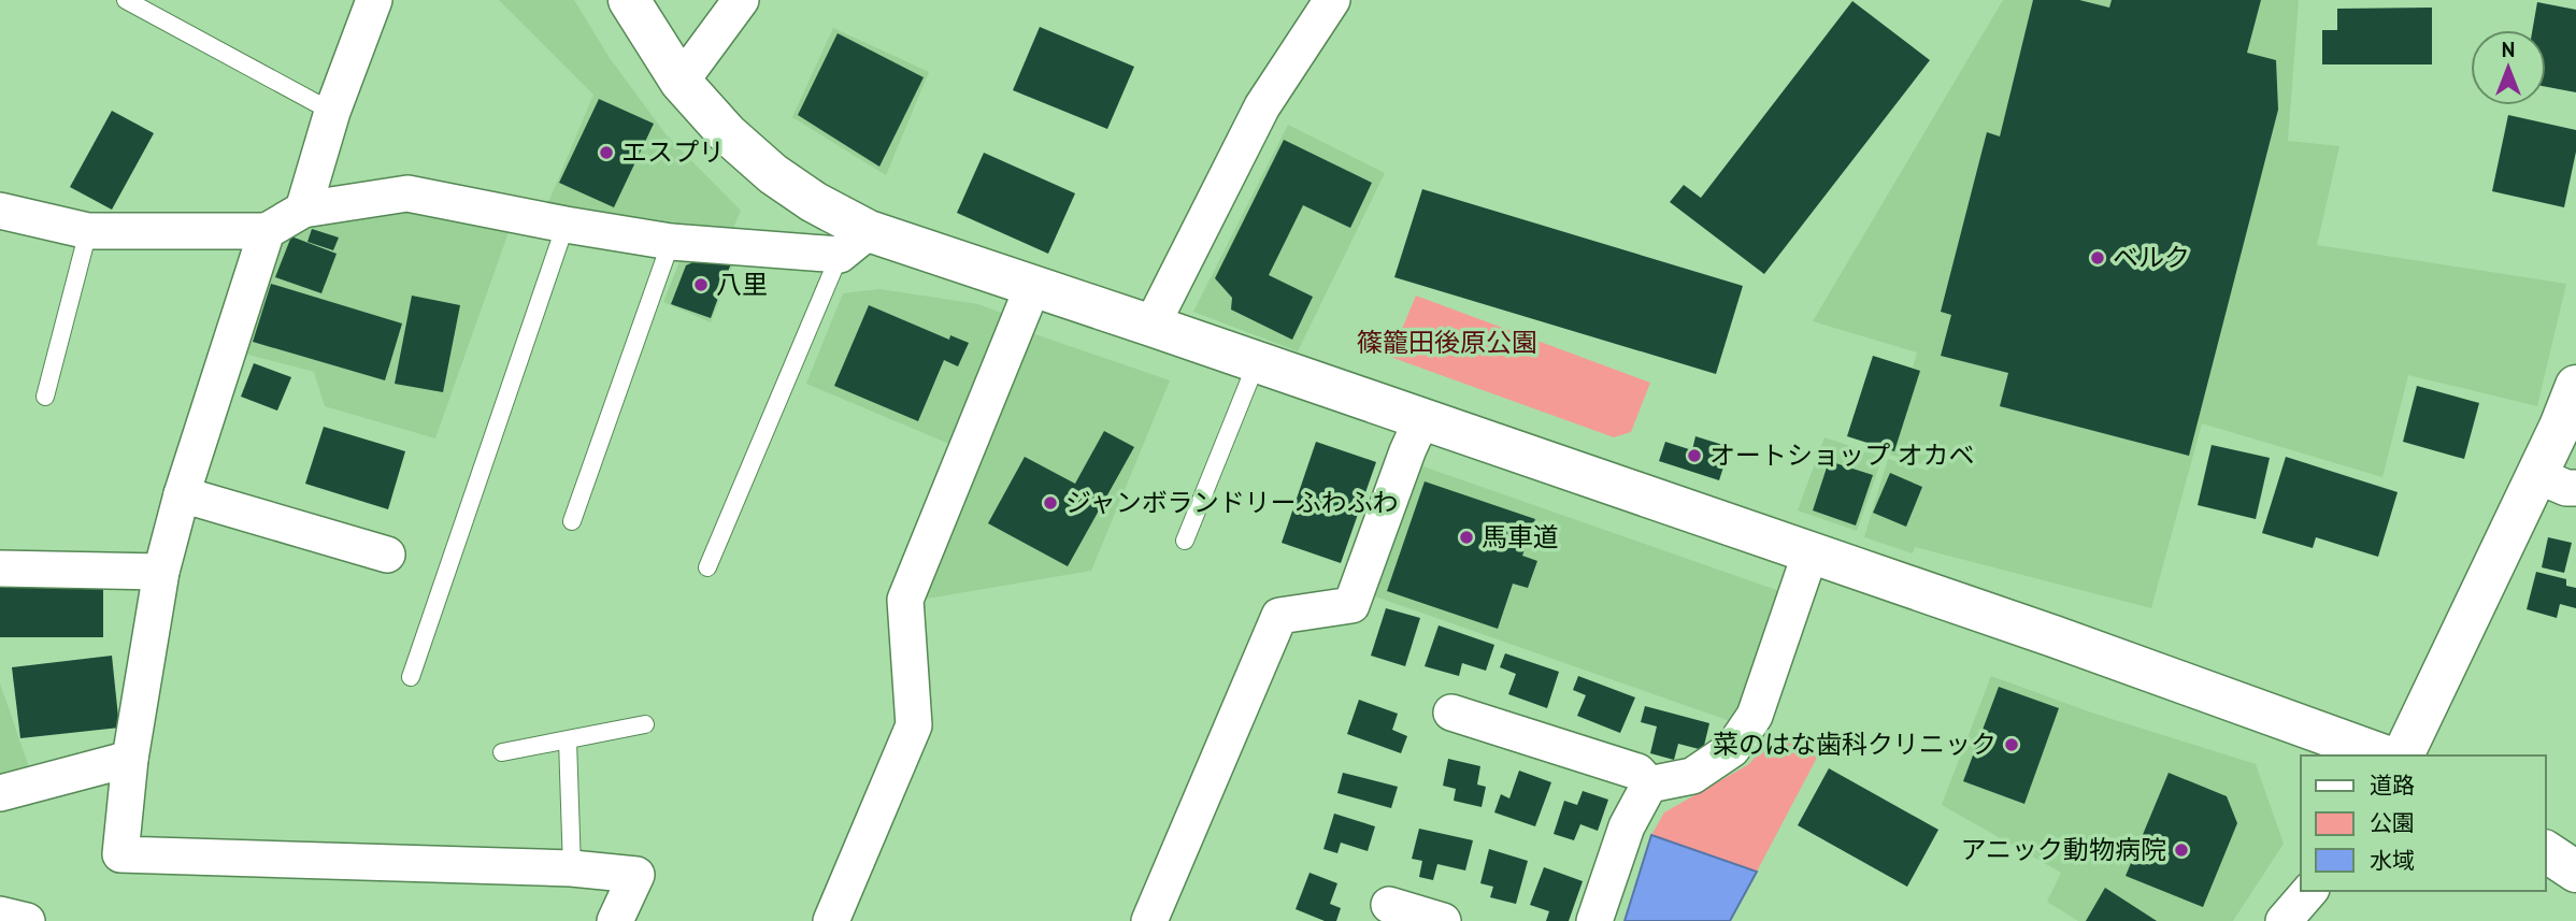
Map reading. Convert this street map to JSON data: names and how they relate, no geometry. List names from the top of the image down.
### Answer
{
  "parks": ["篠籠田後原公園"],
  "places": [
    "エスプリ",
    "ベルク",
    "八里",
    "オートショップ オカベ",
    "ジャンボランドリーふわふわ",
    "馬車道",
    "菜のはな歯科クリニック",
    "アニック動物病院"
  ],
  "legend": ["道路", "公園", "水域"],
  "north": "top"
}
